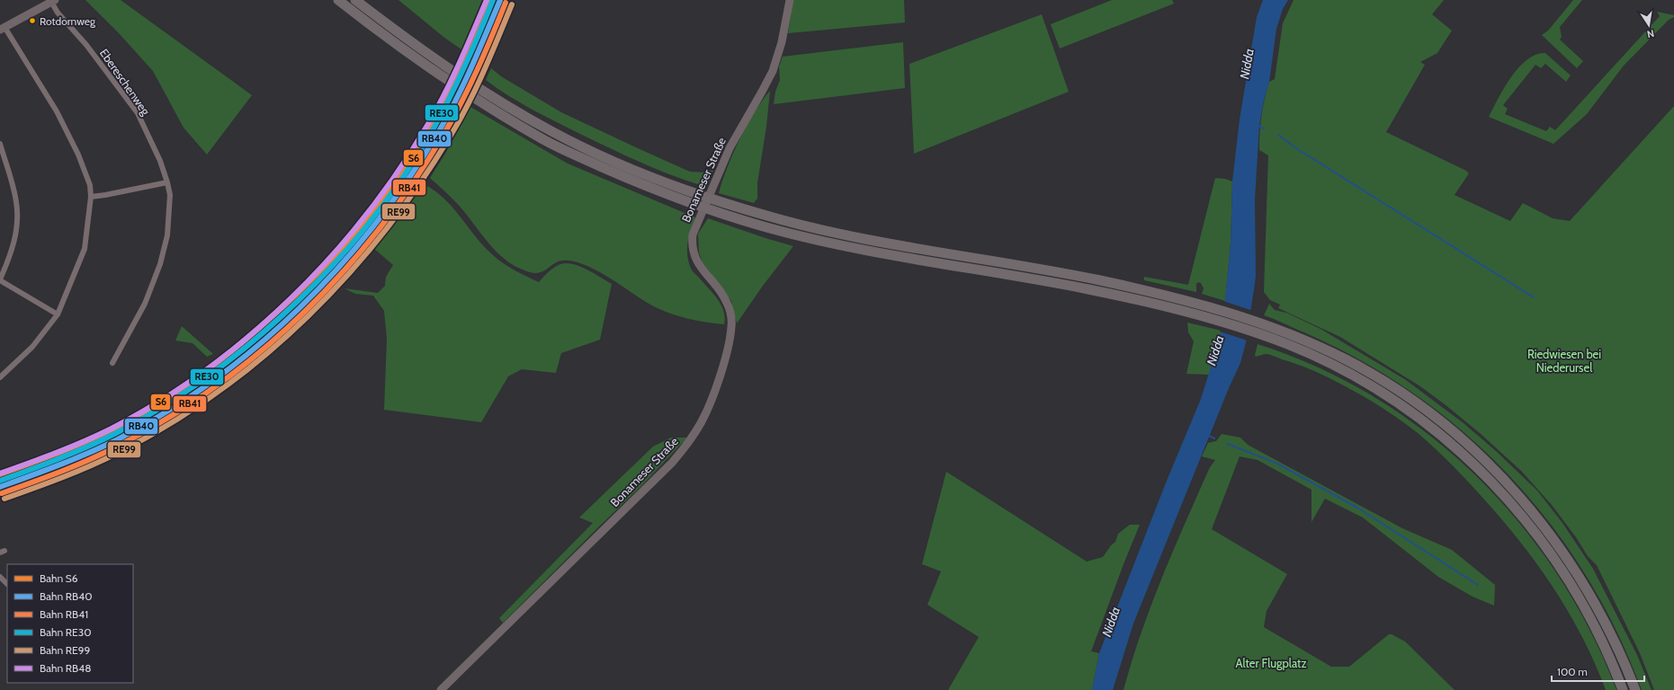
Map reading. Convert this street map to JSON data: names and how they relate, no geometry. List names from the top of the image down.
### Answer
{
  "streets": {
    "street": ["Ebereschenweg", "Bonameser Straße"]
  },
  "water": ["Nidda"],
  "parks": ["Riedwiesen bei Niederursel", "Alter Flugplatz"],
  "places": ["Rotdornweg"],
  "lines": [
    "rail line S6",
    "rail line RB40",
    "rail line RE30",
    "rail line RB48",
    "rail line RB41",
    "rail line RE99"
  ],
  "legend": [
    "Bahn S6",
    "Bahn RB40",
    "Bahn RB41",
    "Bahn RE30",
    "Bahn RE99",
    "Bahn RB48"
  ],
  "scale_bar": "100 m",
  "north": "bottom"
}
